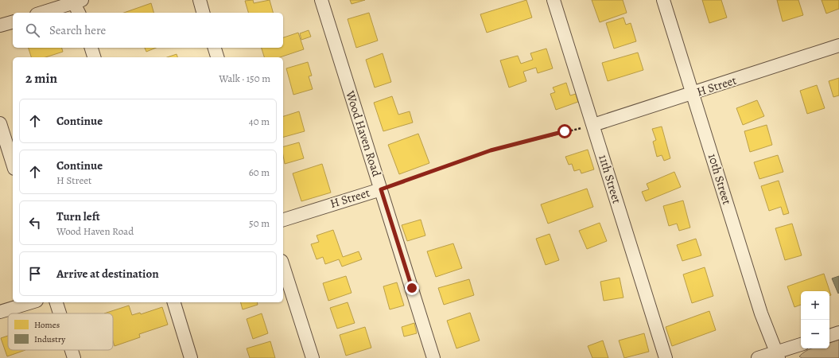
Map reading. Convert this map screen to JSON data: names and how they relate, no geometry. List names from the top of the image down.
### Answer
{
  "streets": {
    "street": [
      "H Street",
      "Wood Haven Road",
      "11th Street",
      "10th Street"
    ]
  },
  "crossings": [
    ["H Street", "Wood Haven Road"],
    ["H Street", "11th Street"],
    ["H Street", "10th Street"]
  ],
  "legend": ["Homes", "Industry"],
  "page": {
    "search": "Search here",
    "heading": ["2 min", "Walk · 150 m"],
    "list": [
      ["Continue", "40 m"],
      ["Continue", "H Street", "60 m"],
      ["Turn left", "Wood Haven Road", "50 m"],
      "Arrive at destination"
    ],
    "map_buttons": ["+", "−"]
  }
}
